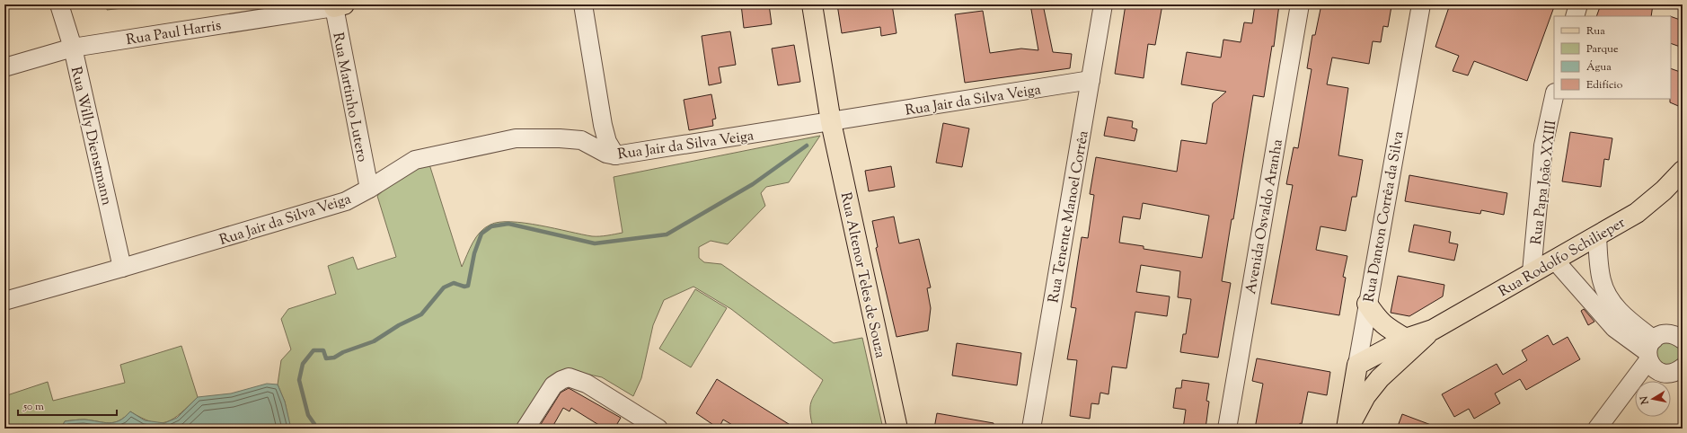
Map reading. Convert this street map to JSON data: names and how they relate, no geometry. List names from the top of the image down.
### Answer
{
  "streets": {
    "main road": ["Rua Danton Corrêa da Silva", "Rua Rodolfo Schilieper", "Rua Altenor Teles de Souza"],
    "street": [
      "Rua Paul Harris",
      "Rua Martinho Lutero",
      "Rua Jair da Silva Veiga",
      "Rua Willy Dienstmann",
      "Rua Papa João XXIII",
      "Rua Tenente Manoel Corrêa",
      "Avenida Osvaldo Aranha"
    ]
  },
  "crossings": [
    ["Rua Paul Harris", "Rua Martinho Lutero"],
    ["Rua Paul Harris", "Rua Willy Dienstmann"],
    ["Rua Martinho Lutero", "Rua Jair da Silva Veiga"],
    ["Rua Jair da Silva Veiga", "Rua Willy Dienstmann"],
    ["Rua Jair da Silva Veiga", "Rua Tenente Manoel Corrêa"],
    ["Rua Jair da Silva Veiga", "Rua Altenor Teles de Souza"],
    ["Rua Papa João XXIII", "Rua Rodolfo Schilieper"],
    ["Rua Danton Corrêa da Silva", "Rua Rodolfo Schilieper"]
  ],
  "legend": [
    "Rua",
    "Parque",
    "Água",
    "Edifício"
  ],
  "scale_bar": "50 m",
  "north": "left"
}
